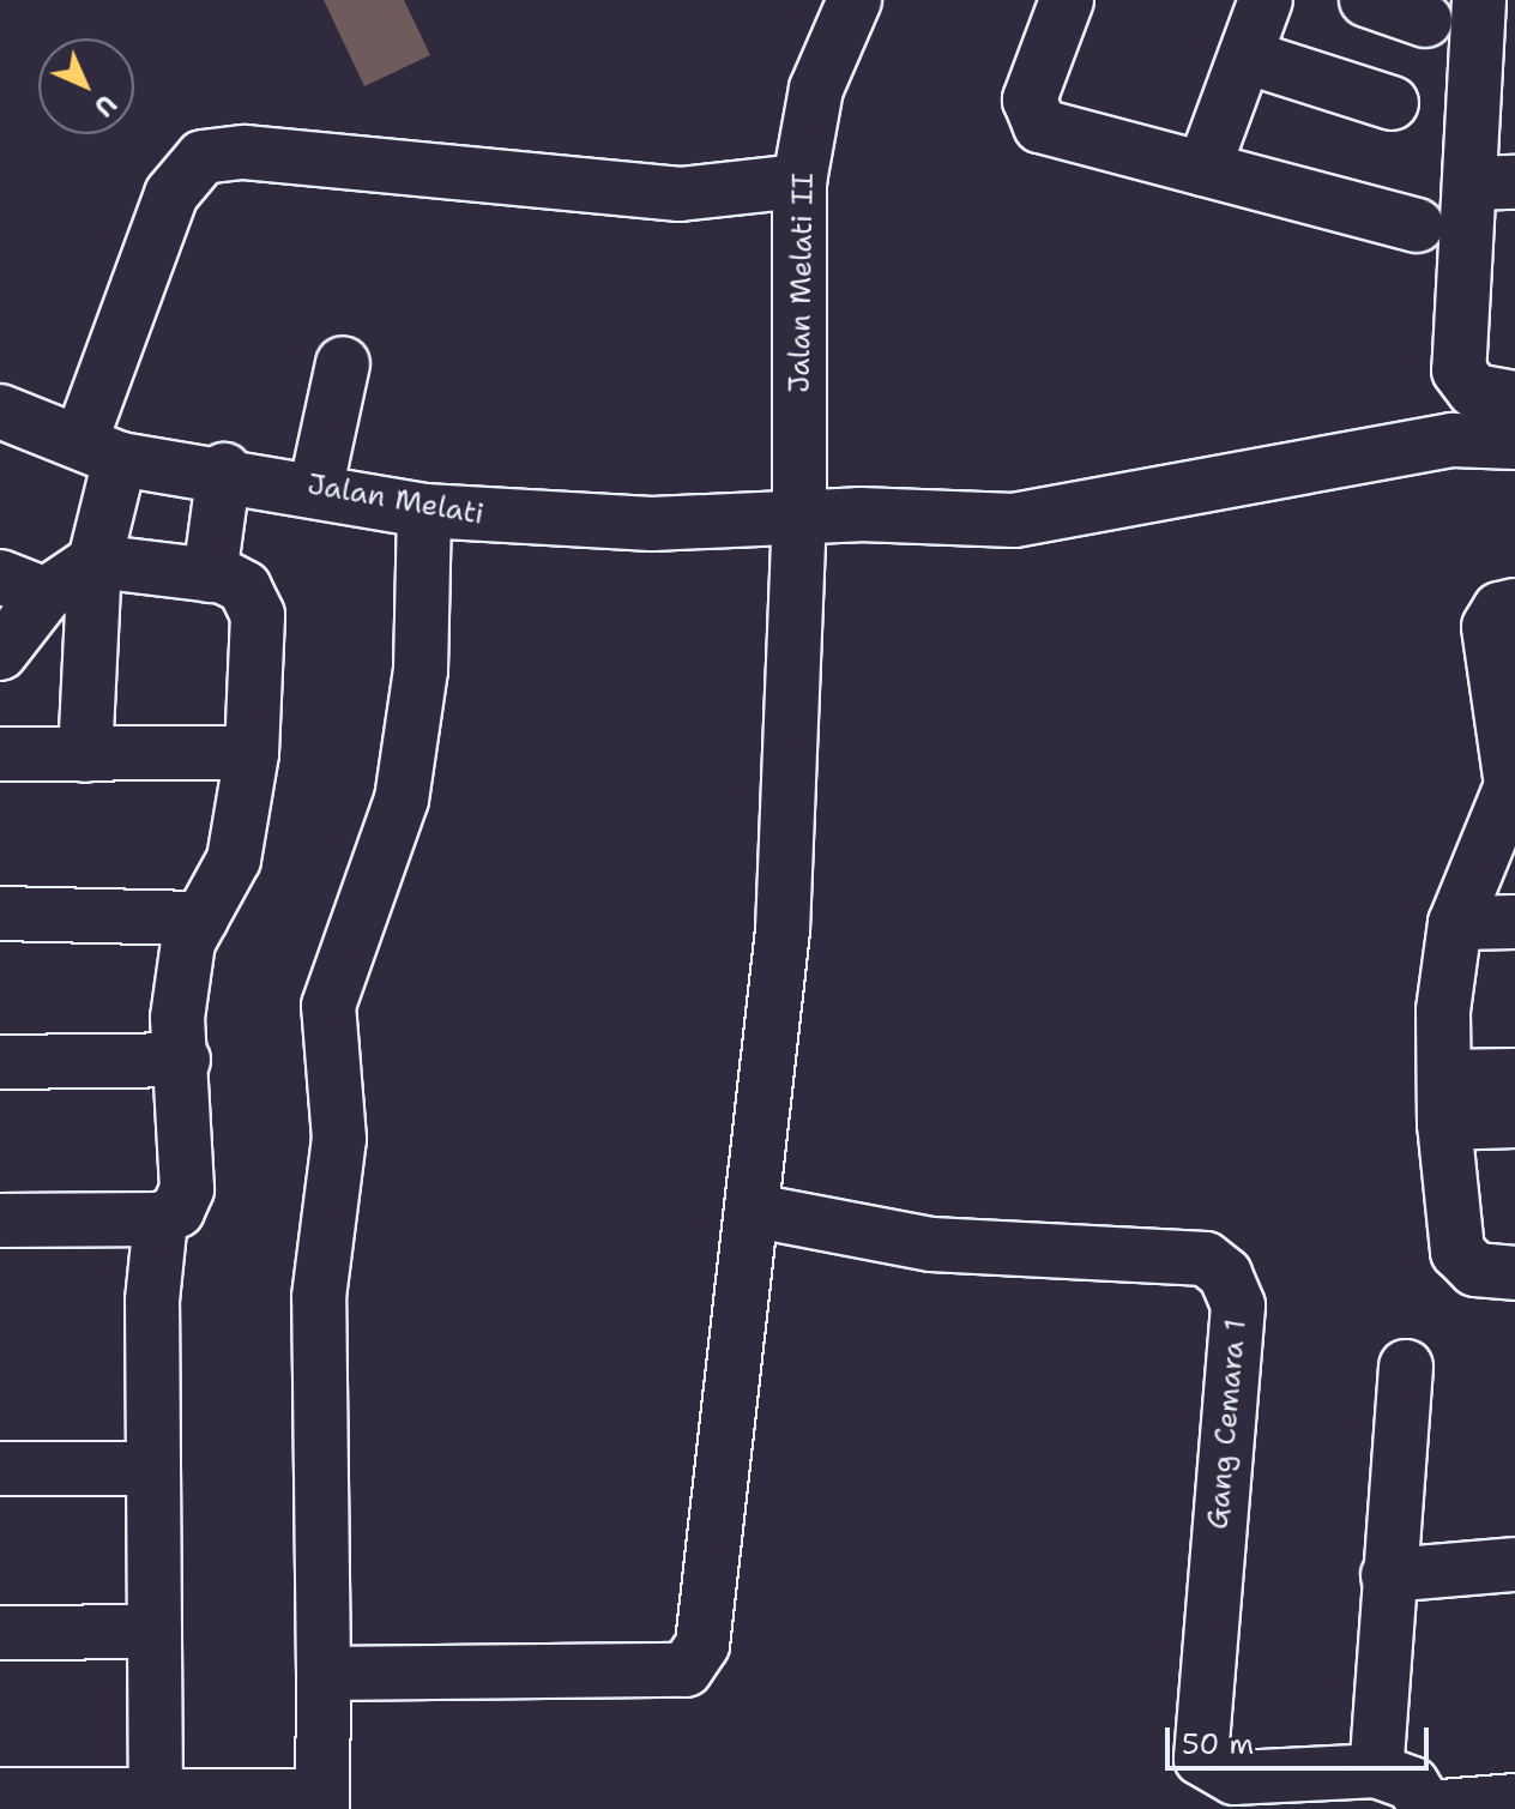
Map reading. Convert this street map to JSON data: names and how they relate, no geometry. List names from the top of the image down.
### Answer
{
  "streets": {
    "street": ["Jalan Melati II", "Jalan Melati", "Gang Cemara 1"]
  },
  "crossings": [
    ["Jalan Melati II", "Jalan Melati"],
    ["Jalan Melati II", "Gang Cemara 1"]
  ],
  "scale_bar": "50 m",
  "north": "bottom right"
}
